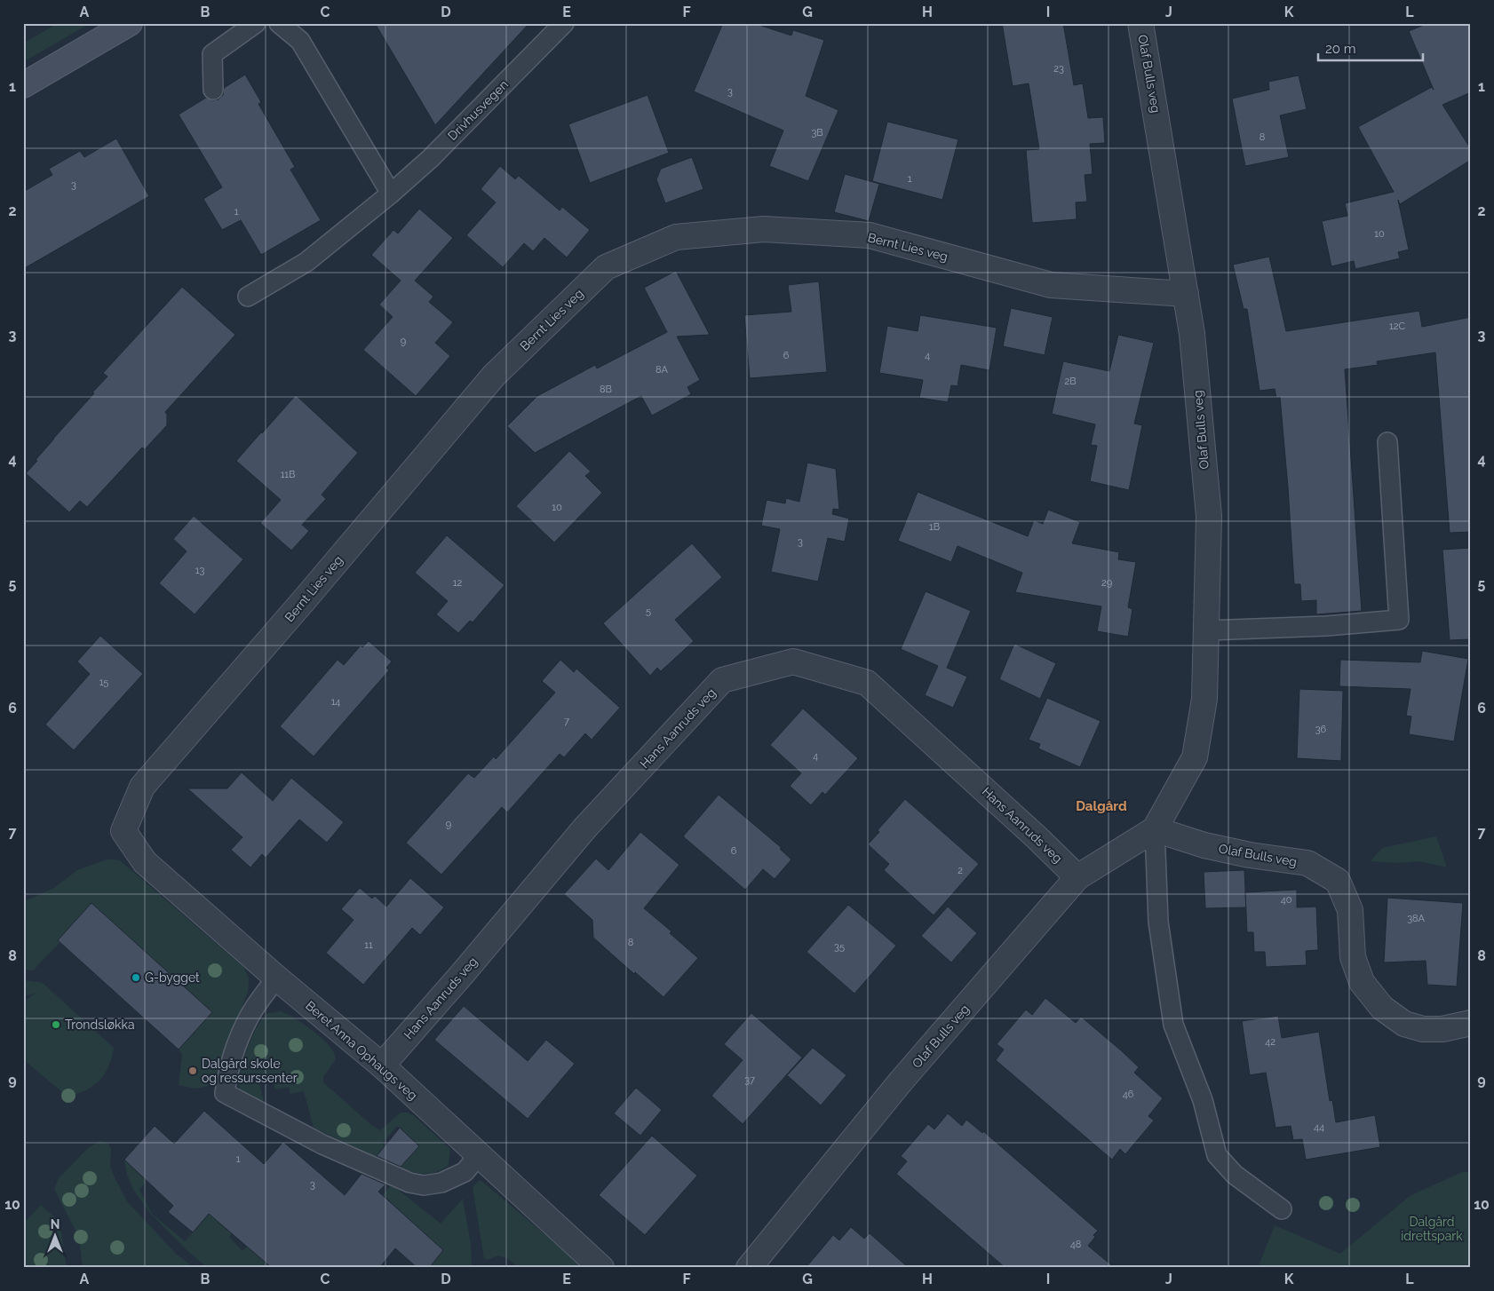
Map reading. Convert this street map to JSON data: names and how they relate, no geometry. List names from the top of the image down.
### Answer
{
  "streets": {
    "street": [
      "Olaf Bulls veg",
      "Bernt Lies veg",
      "Hans Aanruds veg",
      "Beret Anna Ophaugs veg"
    ],
    "lane": ["Drivhusvegen"]
  },
  "crossings": [
    ["Olaf Bulls veg", "Bernt Lies veg"],
    ["Olaf Bulls veg", "Hans Aanruds veg"],
    ["Bernt Lies veg", "Beret Anna Ophaugs veg"],
    ["Hans Aanruds veg", "Beret Anna Ophaugs veg"]
  ],
  "districts": ["Dalgård"],
  "parks": ["Dalgård idrettspark"],
  "places": ["G-bygget", "Trondsløkka", "Dalgård skole og ressurssenter"],
  "house_numbers": [
    "23",
    "3",
    "3B",
    "8",
    "1",
    "3",
    "1",
    "10",
    "12C",
    "9",
    "6",
    "4",
    "8A",
    "2B",
    "8B",
    "11B",
    "10",
    "1B",
    "3",
    "13",
    "12",
    "29",
    "5",
    "15",
    "14",
    "7",
    "36",
    "4",
    "9",
    "6",
    "2",
    "40",
    "38A",
    "8",
    "11",
    "35",
    "42",
    "37",
    "46",
    "44",
    "1",
    "3",
    "48"
  ],
  "scale_bar": "20 m",
  "north": "top",
  "grid": {
    "columns": [
      "A",
      "B",
      "C",
      "D",
      "E",
      "F",
      "G",
      "H",
      "I",
      "J",
      "K",
      "L"
    ],
    "rows": [
      "1",
      "2",
      "3",
      "4",
      "5",
      "6",
      "7",
      "8",
      "9",
      "10"
    ]
  }
}
